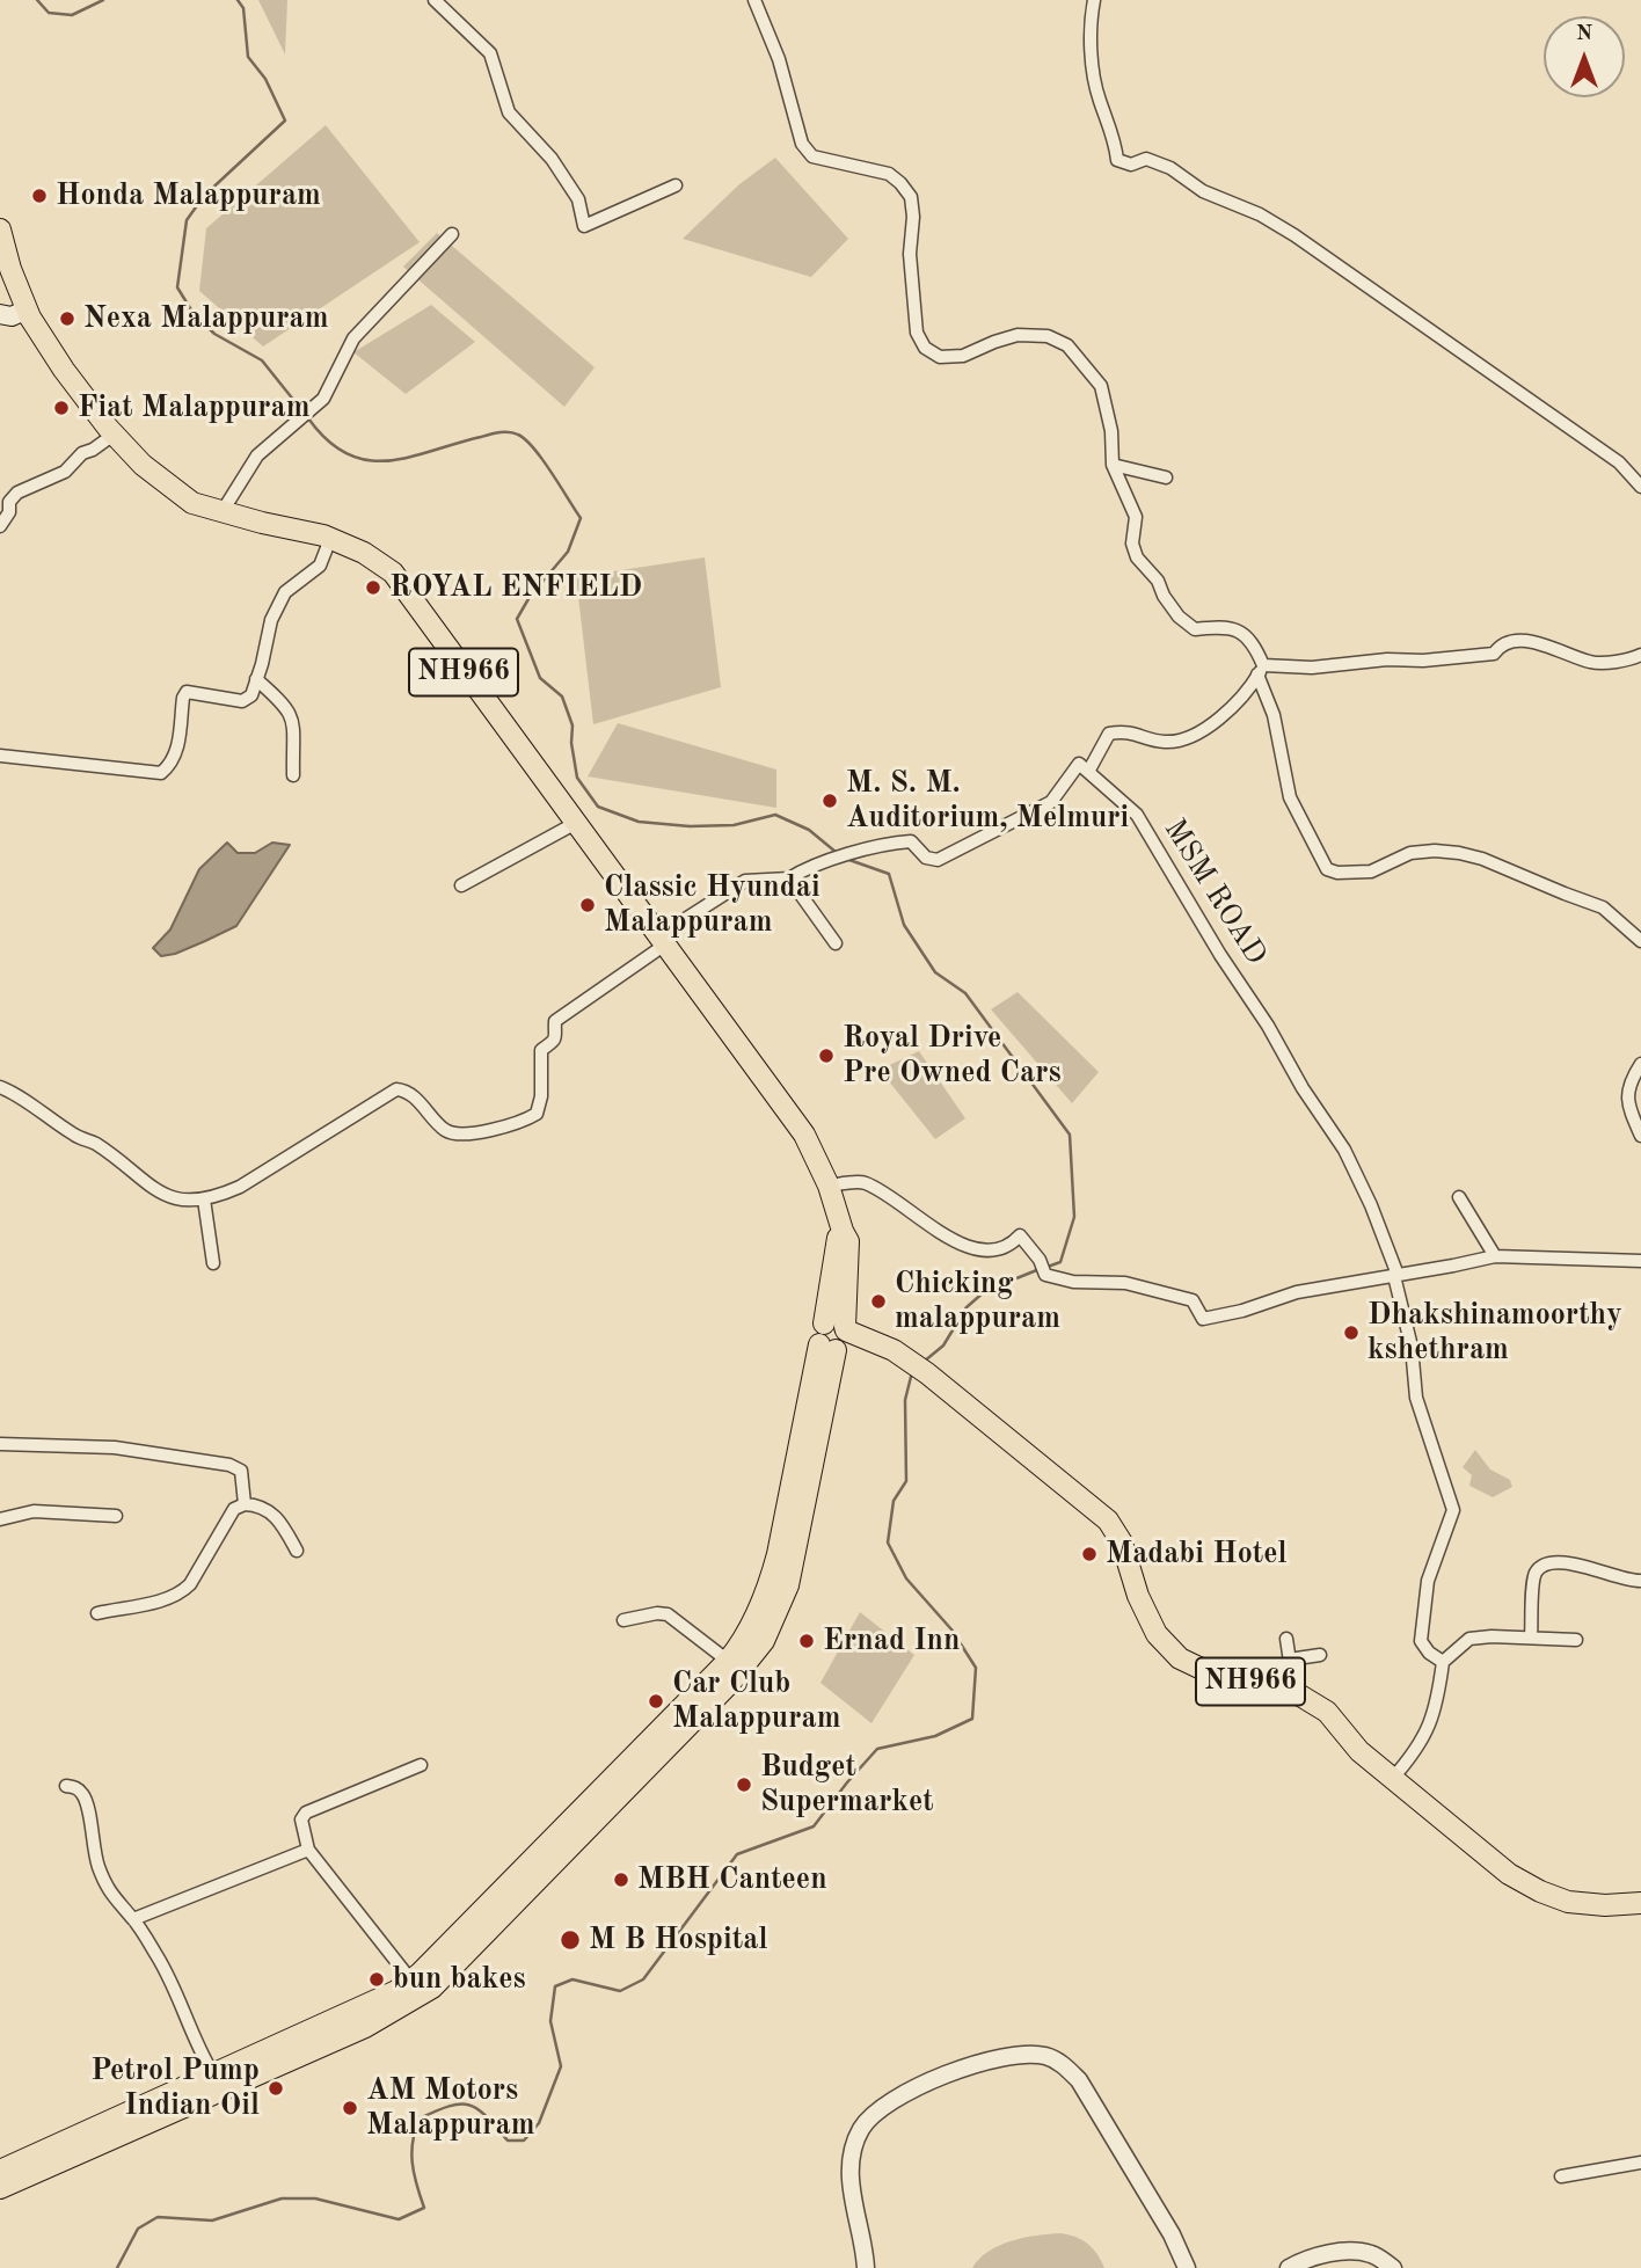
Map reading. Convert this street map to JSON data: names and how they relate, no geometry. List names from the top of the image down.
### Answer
{
  "streets": {
    "highway": ["NH966"],
    "street": ["MSM ROAD"]
  },
  "places": [
    "Honda Malappuram",
    "Nexa Malappuram",
    "Fiat Malappuram",
    "ROYAL ENFIELD",
    "M. S. M. Auditorium, Melmuri",
    "Classic Hyundai Malappuram",
    "Royal Drive Pre Owned Cars",
    "Chicking malappuram",
    "Dhakshinamoorthy kshethram",
    "Madabi Hotel",
    "Ernad Inn",
    "Car Club Malappuram",
    "Budget Supermarket",
    "MBH Canteen",
    "M B Hospital",
    "bun bakes",
    "Petrol Pump Indian Oil",
    "AM Motors Malappuram"
  ],
  "north": "top"
}
